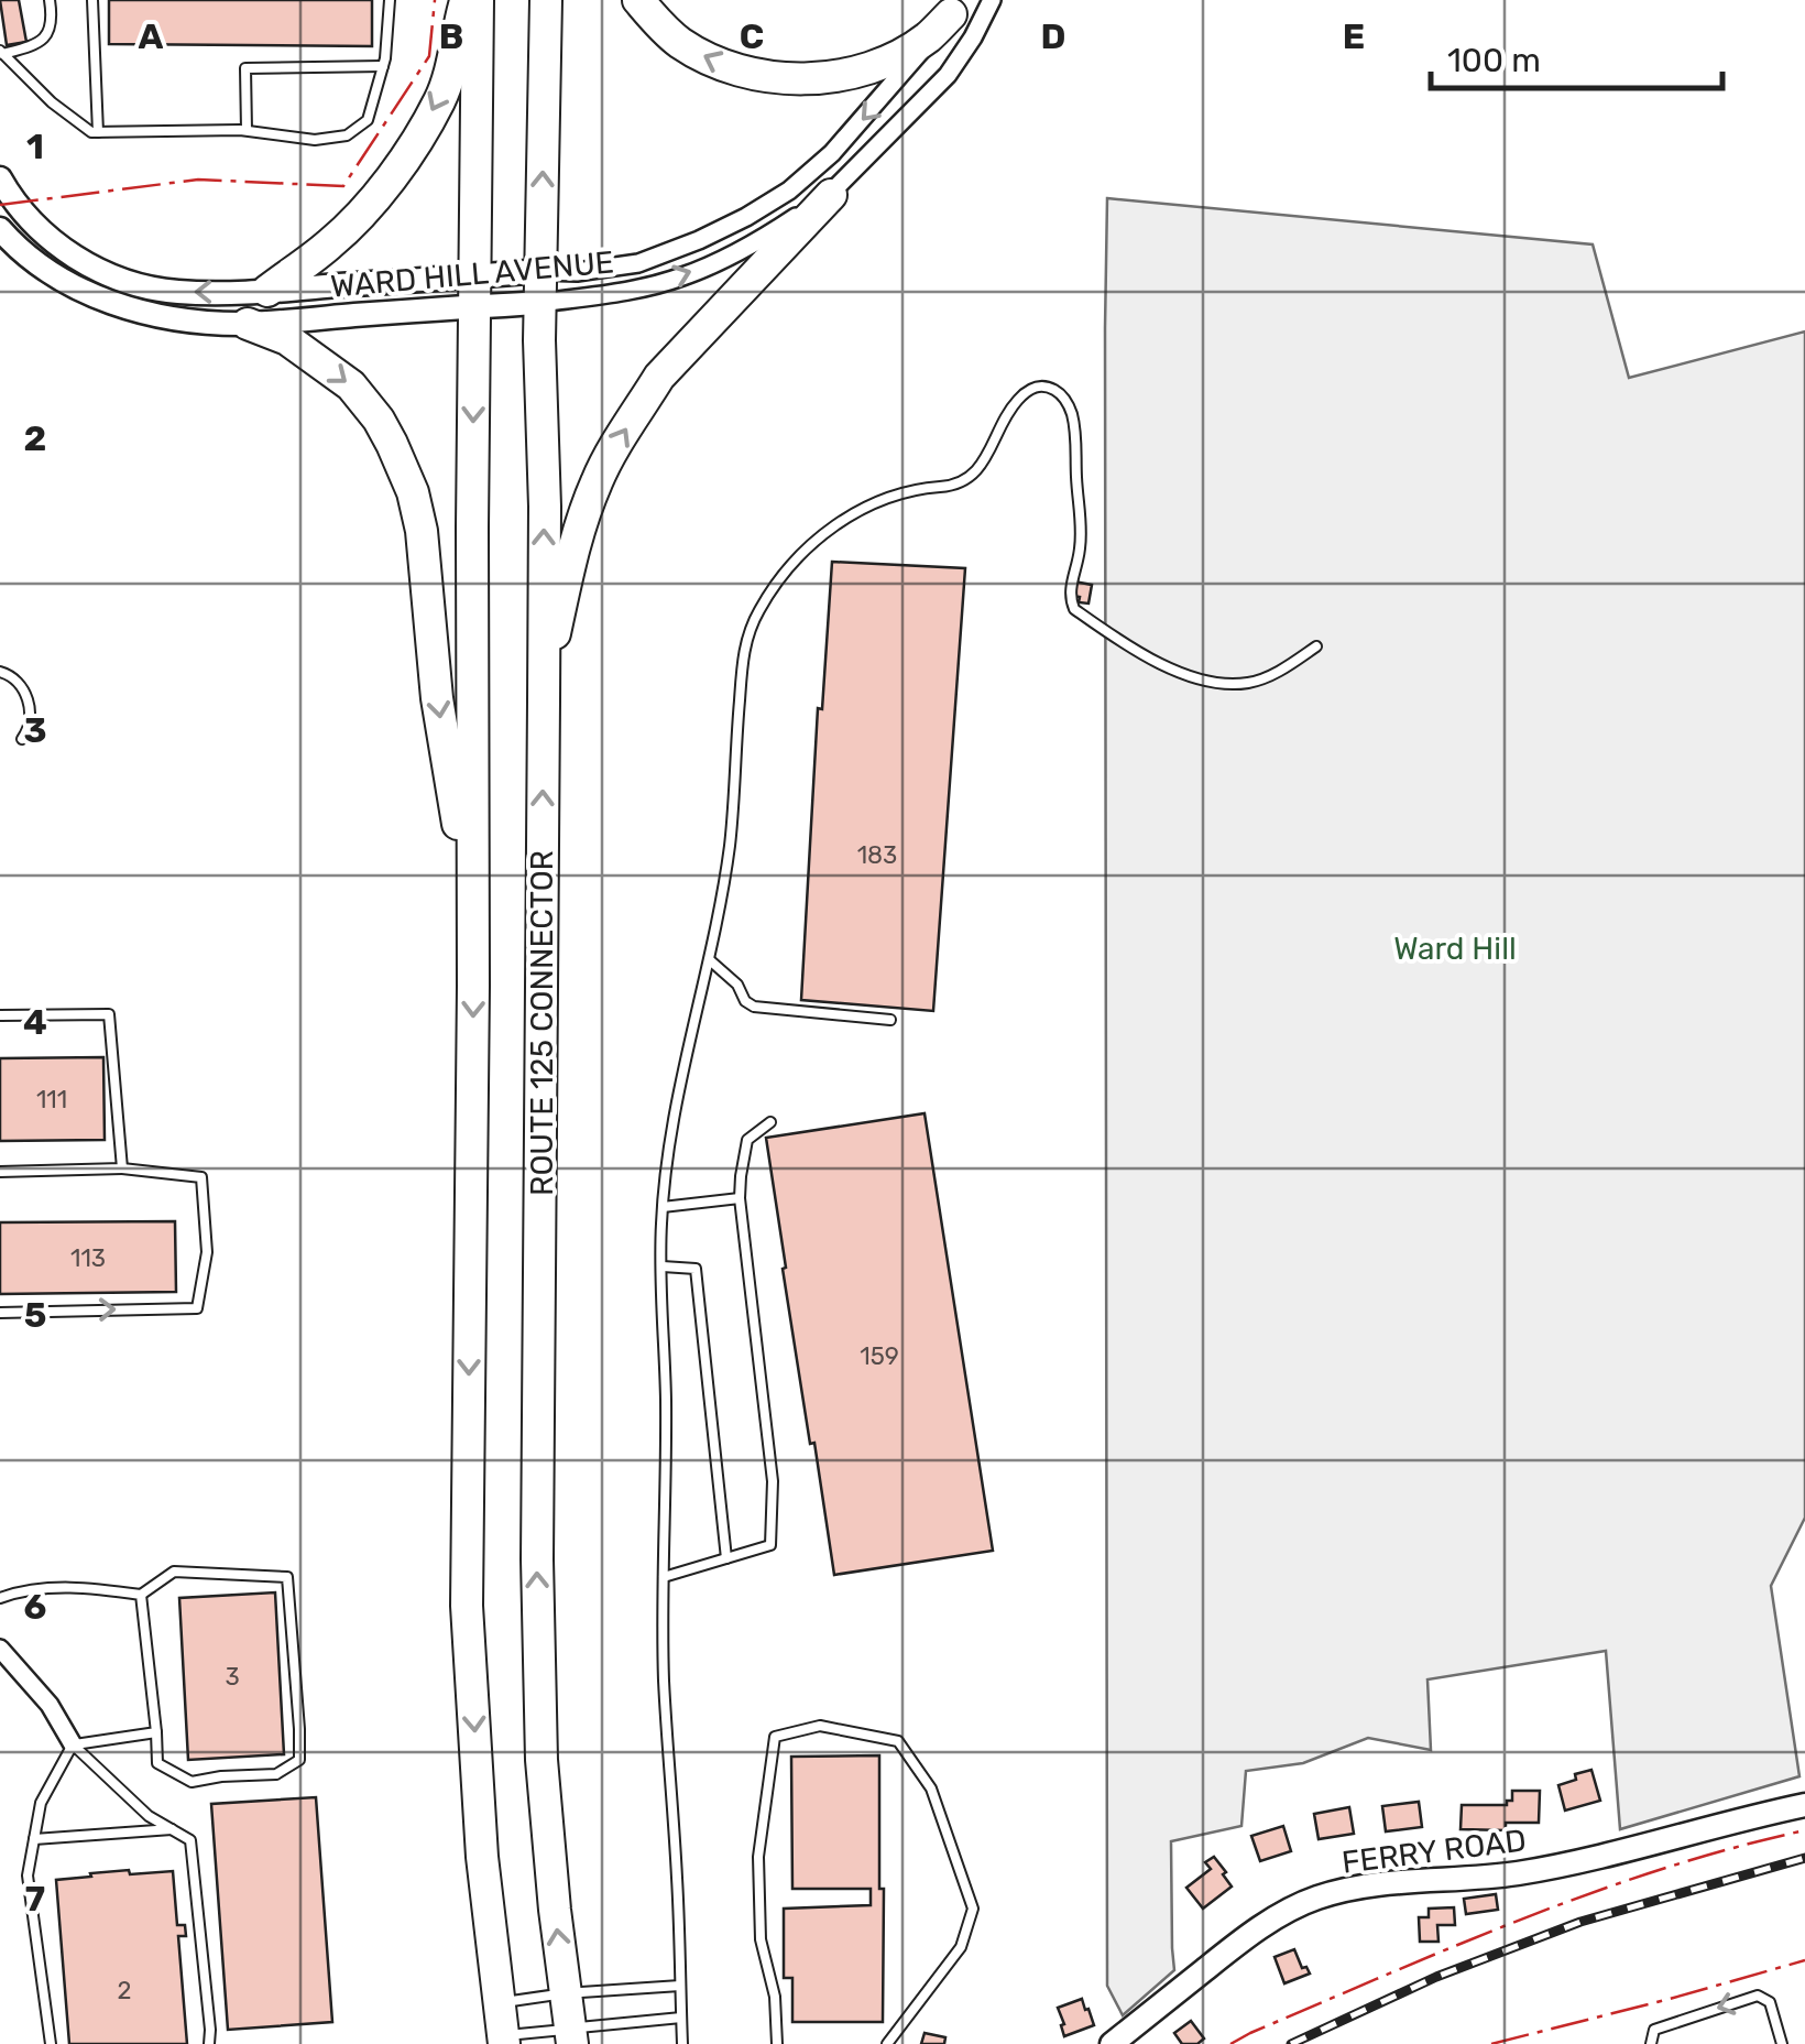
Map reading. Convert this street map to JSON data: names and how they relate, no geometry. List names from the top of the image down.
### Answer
{
  "streets": {
    "highway": ["ROUTE 125 CONNECTOR"],
    "street": ["WARD HILL AVENUE", "FERRY ROAD"]
  },
  "crossings": [
    ["WARD HILL AVENUE", "ROUTE 125 CONNECTOR"]
  ],
  "parks": ["Ward Hill"],
  "house_numbers": [
    "183",
    "111",
    "113",
    "159",
    "3",
    "2"
  ],
  "scale_bar": "100 m",
  "grid": {
    "columns": [
      "A",
      "B",
      "C",
      "D",
      "E"
    ],
    "rows": [
      "1",
      "2",
      "3",
      "4",
      "5",
      "6",
      "7"
    ]
  }
}
